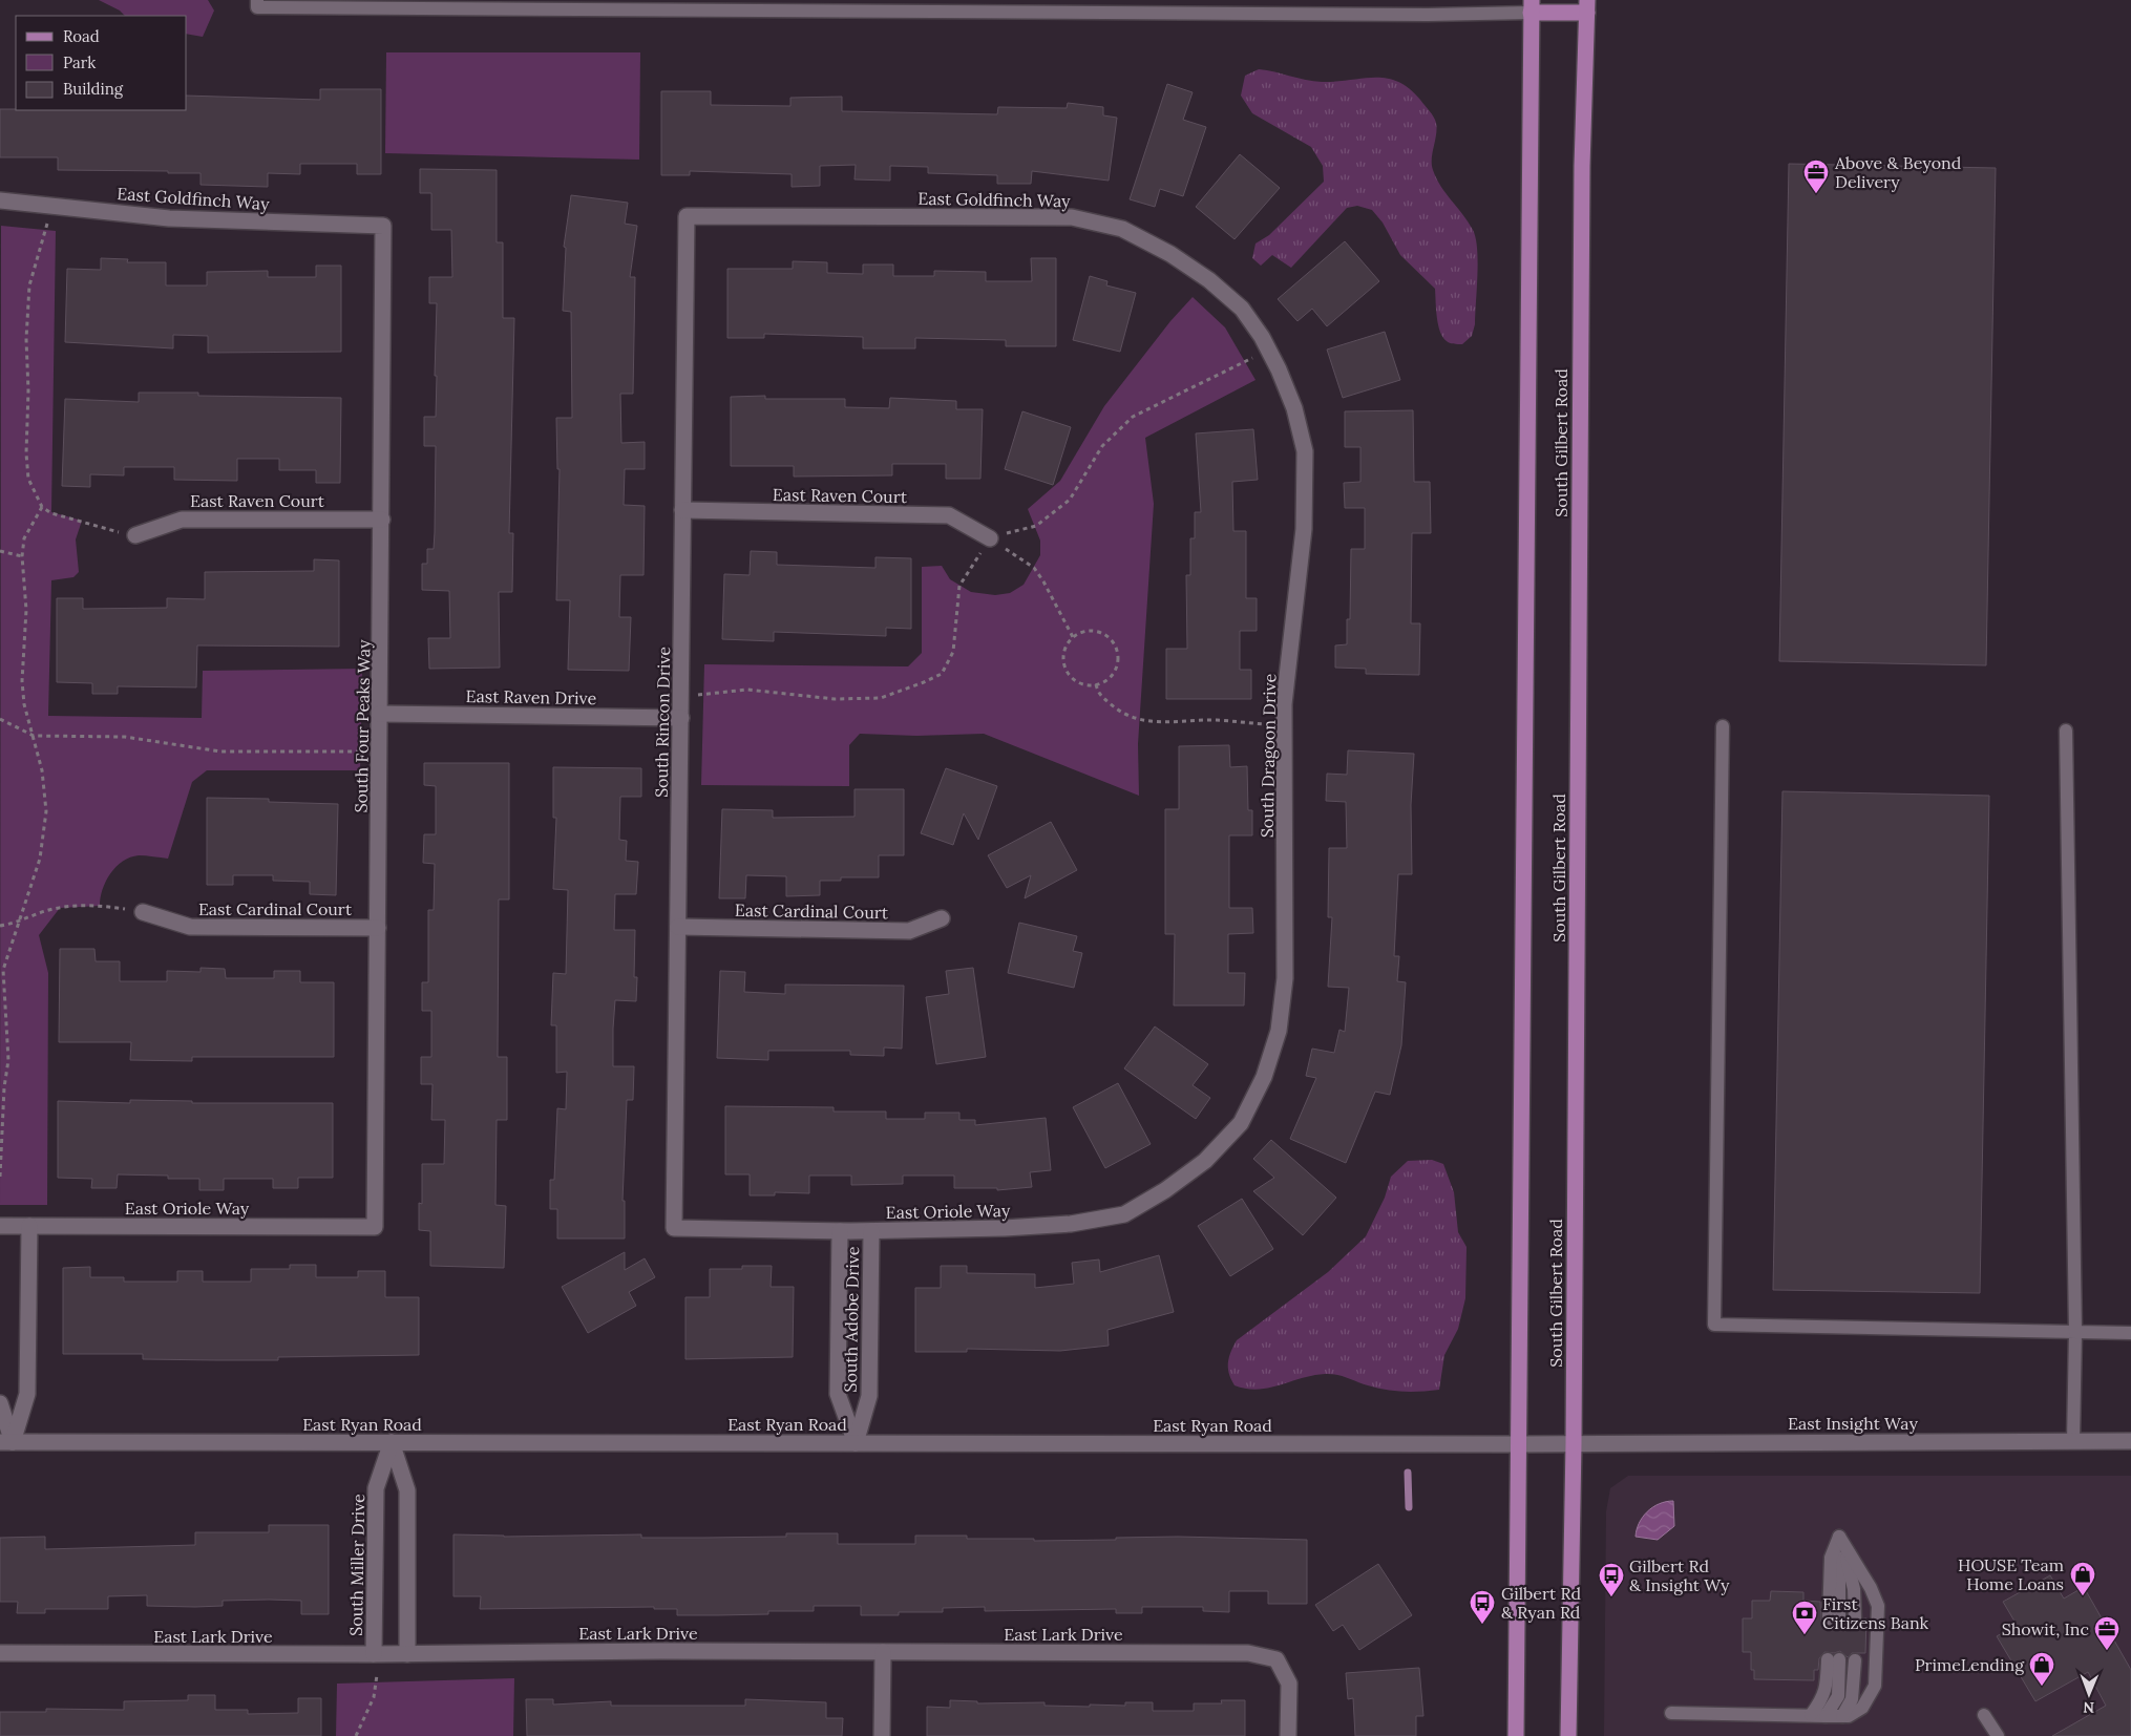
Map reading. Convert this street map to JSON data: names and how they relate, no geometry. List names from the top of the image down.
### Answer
{
  "streets": {
    "main road": ["South Gilbert Road"],
    "street": [
      "East Goldfinch Way",
      "East Raven Court",
      "East Raven Drive",
      "South Rincon Drive",
      "South Four Peaks Way",
      "South Dragoon Drive",
      "East Cardinal Court",
      "East Oriole Way",
      "South Adobe Drive",
      "East Insight Way",
      "East Ryan Road",
      "South Miller Drive",
      "East Lark Drive"
    ]
  },
  "crossings": [
    ["East Goldfinch Way", "South Rincon Drive"],
    ["East Goldfinch Way", "South Four Peaks Way"],
    ["East Goldfinch Way", "South Dragoon Drive"],
    ["South Gilbert Road", "East Insight Way"],
    ["South Gilbert Road", "East Ryan Road"],
    ["East Raven Court", "South Rincon Drive"],
    ["East Raven Court", "South Four Peaks Way"],
    ["East Raven Drive", "South Rincon Drive"],
    ["East Raven Drive", "South Four Peaks Way"],
    ["South Rincon Drive", "East Cardinal Court"],
    ["South Rincon Drive", "East Oriole Way"],
    ["South Four Peaks Way", "East Cardinal Court"],
    ["South Four Peaks Way", "East Oriole Way"],
    ["South Dragoon Drive", "East Oriole Way"],
    ["East Oriole Way", "South Adobe Drive"],
    ["South Adobe Drive", "East Ryan Road"],
    ["East Insight Way", "East Ryan Road"],
    ["East Ryan Road", "South Miller Drive"],
    ["South Miller Drive", "East Lark Drive"]
  ],
  "places": {
    "office": ["Above & Beyond Delivery", "Showit, Inc"],
    "shop": ["HOUSE Team Home Loans", "PrimeLending"],
    "bus stop": ["Gilbert Rd & Insight Wy", "Gilbert Rd & Ryan Rd"],
    "bank": ["First Citizens Bank"]
  },
  "legend": ["Road", "Park", "Building"],
  "north": "bottom"
}
